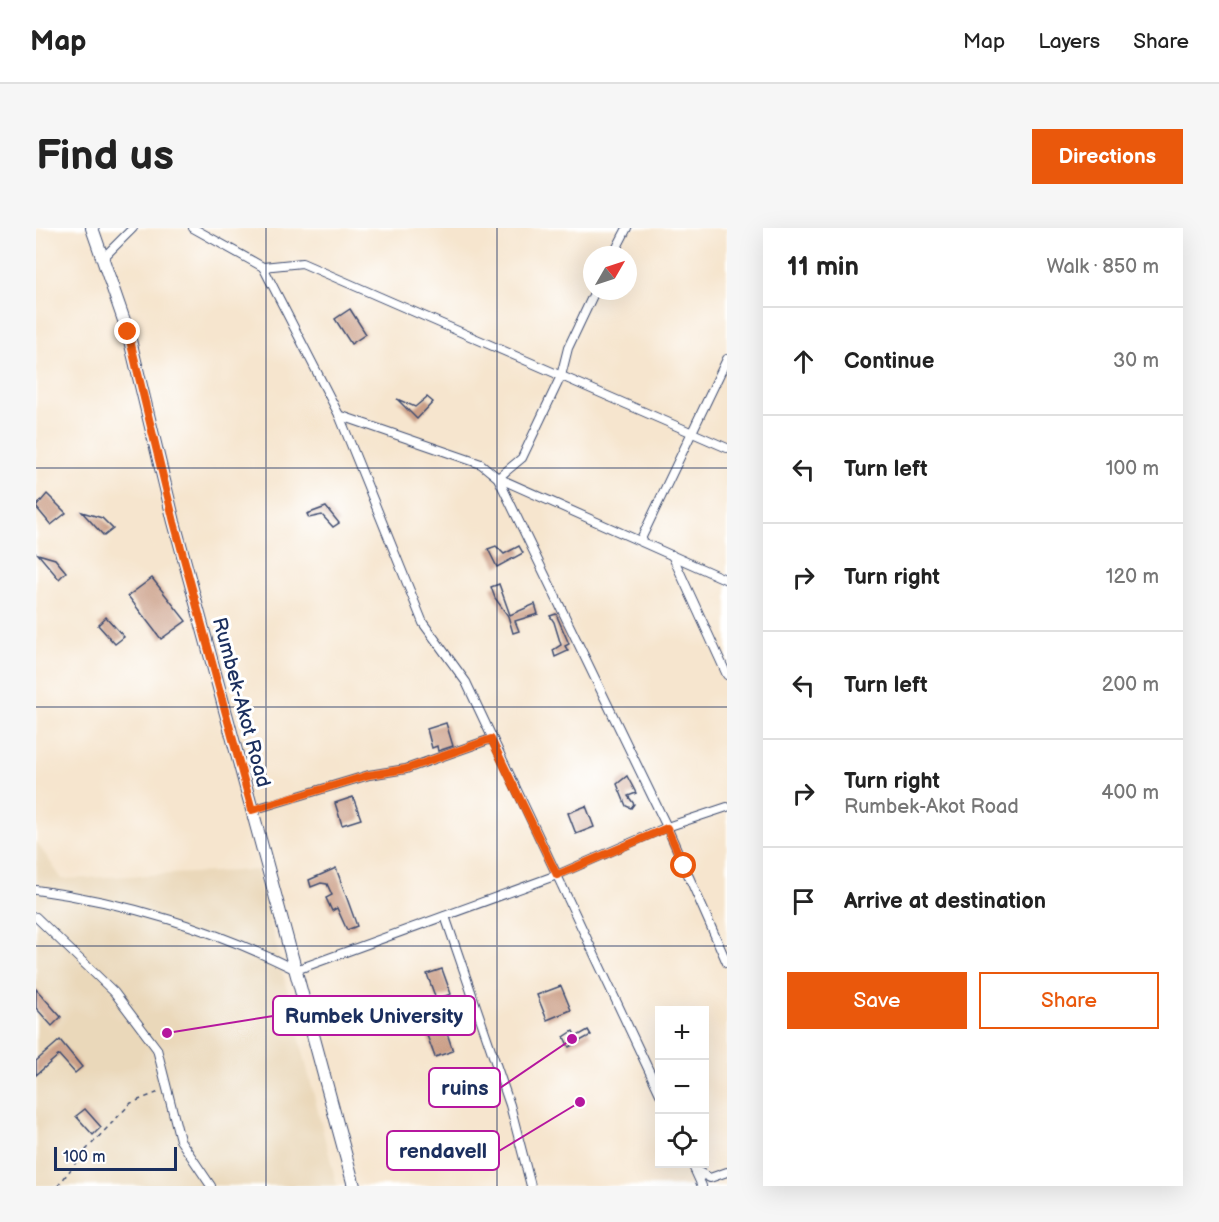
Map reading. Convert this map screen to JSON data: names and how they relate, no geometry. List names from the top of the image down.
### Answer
{
  "streets": {
    "main road": ["Rumbek-Akot Road"]
  },
  "places": ["Rumbek University", "ruins", "rendavell"],
  "scale_bar": "100 m",
  "north": "top right",
  "page": {
    "header": "Map",
    "nav": ["Map", "Layers", "Share"],
    "buttons": [
      "Directions",
      ["Save", "Share"]
    ],
    "title": "Find us",
    "heading": ["11 min", "Walk · 850 m"],
    "list": [
      ["Continue", "30 m"],
      ["Turn left", "100 m"],
      ["Turn right", "120 m"],
      ["Turn left", "200 m"],
      ["Turn right", "Rumbek-Akot Road", "400 m"],
      "Arrive at destination"
    ],
    "map_buttons": ["+", "−"],
    "scale": "100 m"
  }
}
